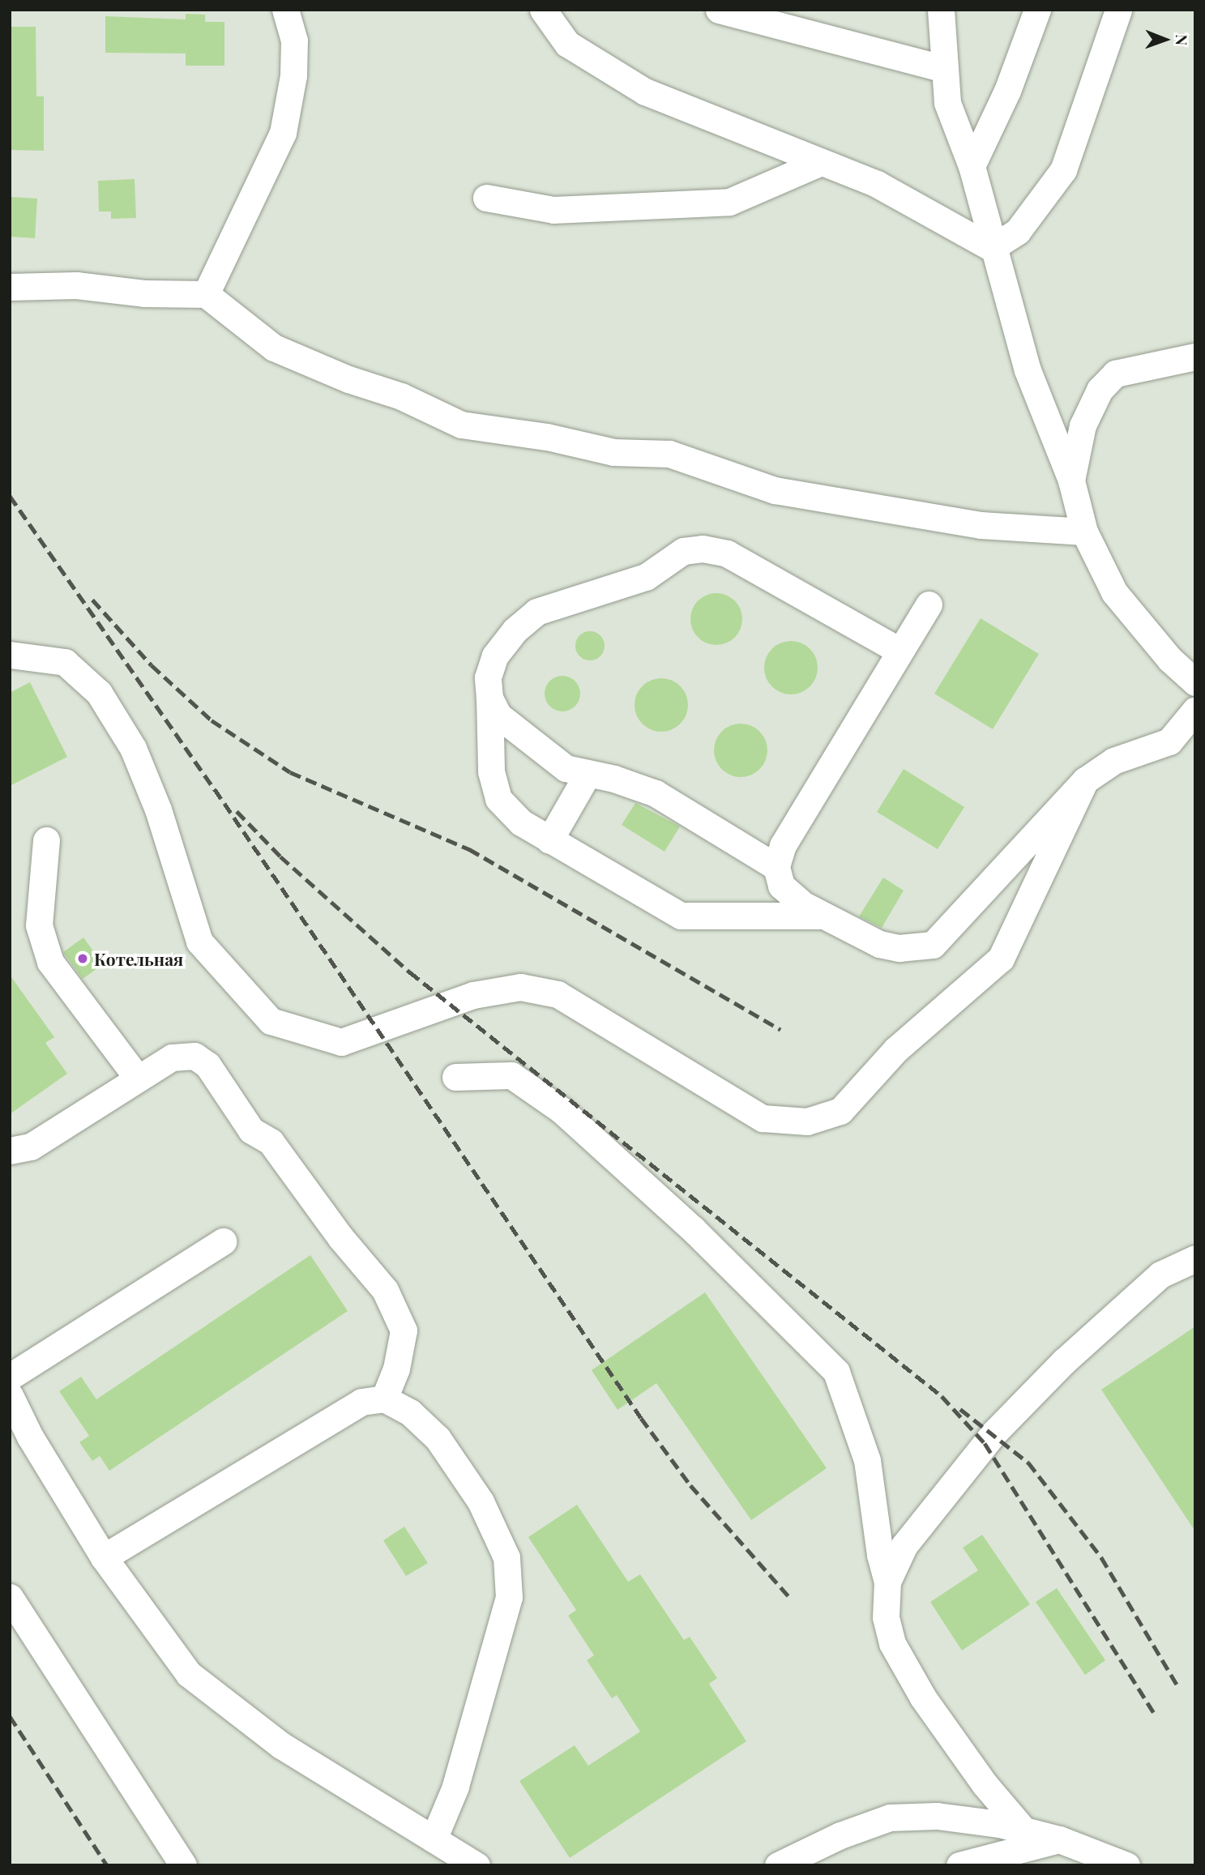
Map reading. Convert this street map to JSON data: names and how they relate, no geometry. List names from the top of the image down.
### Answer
{
  "places": ["Котельная"],
  "north": "right"
}
